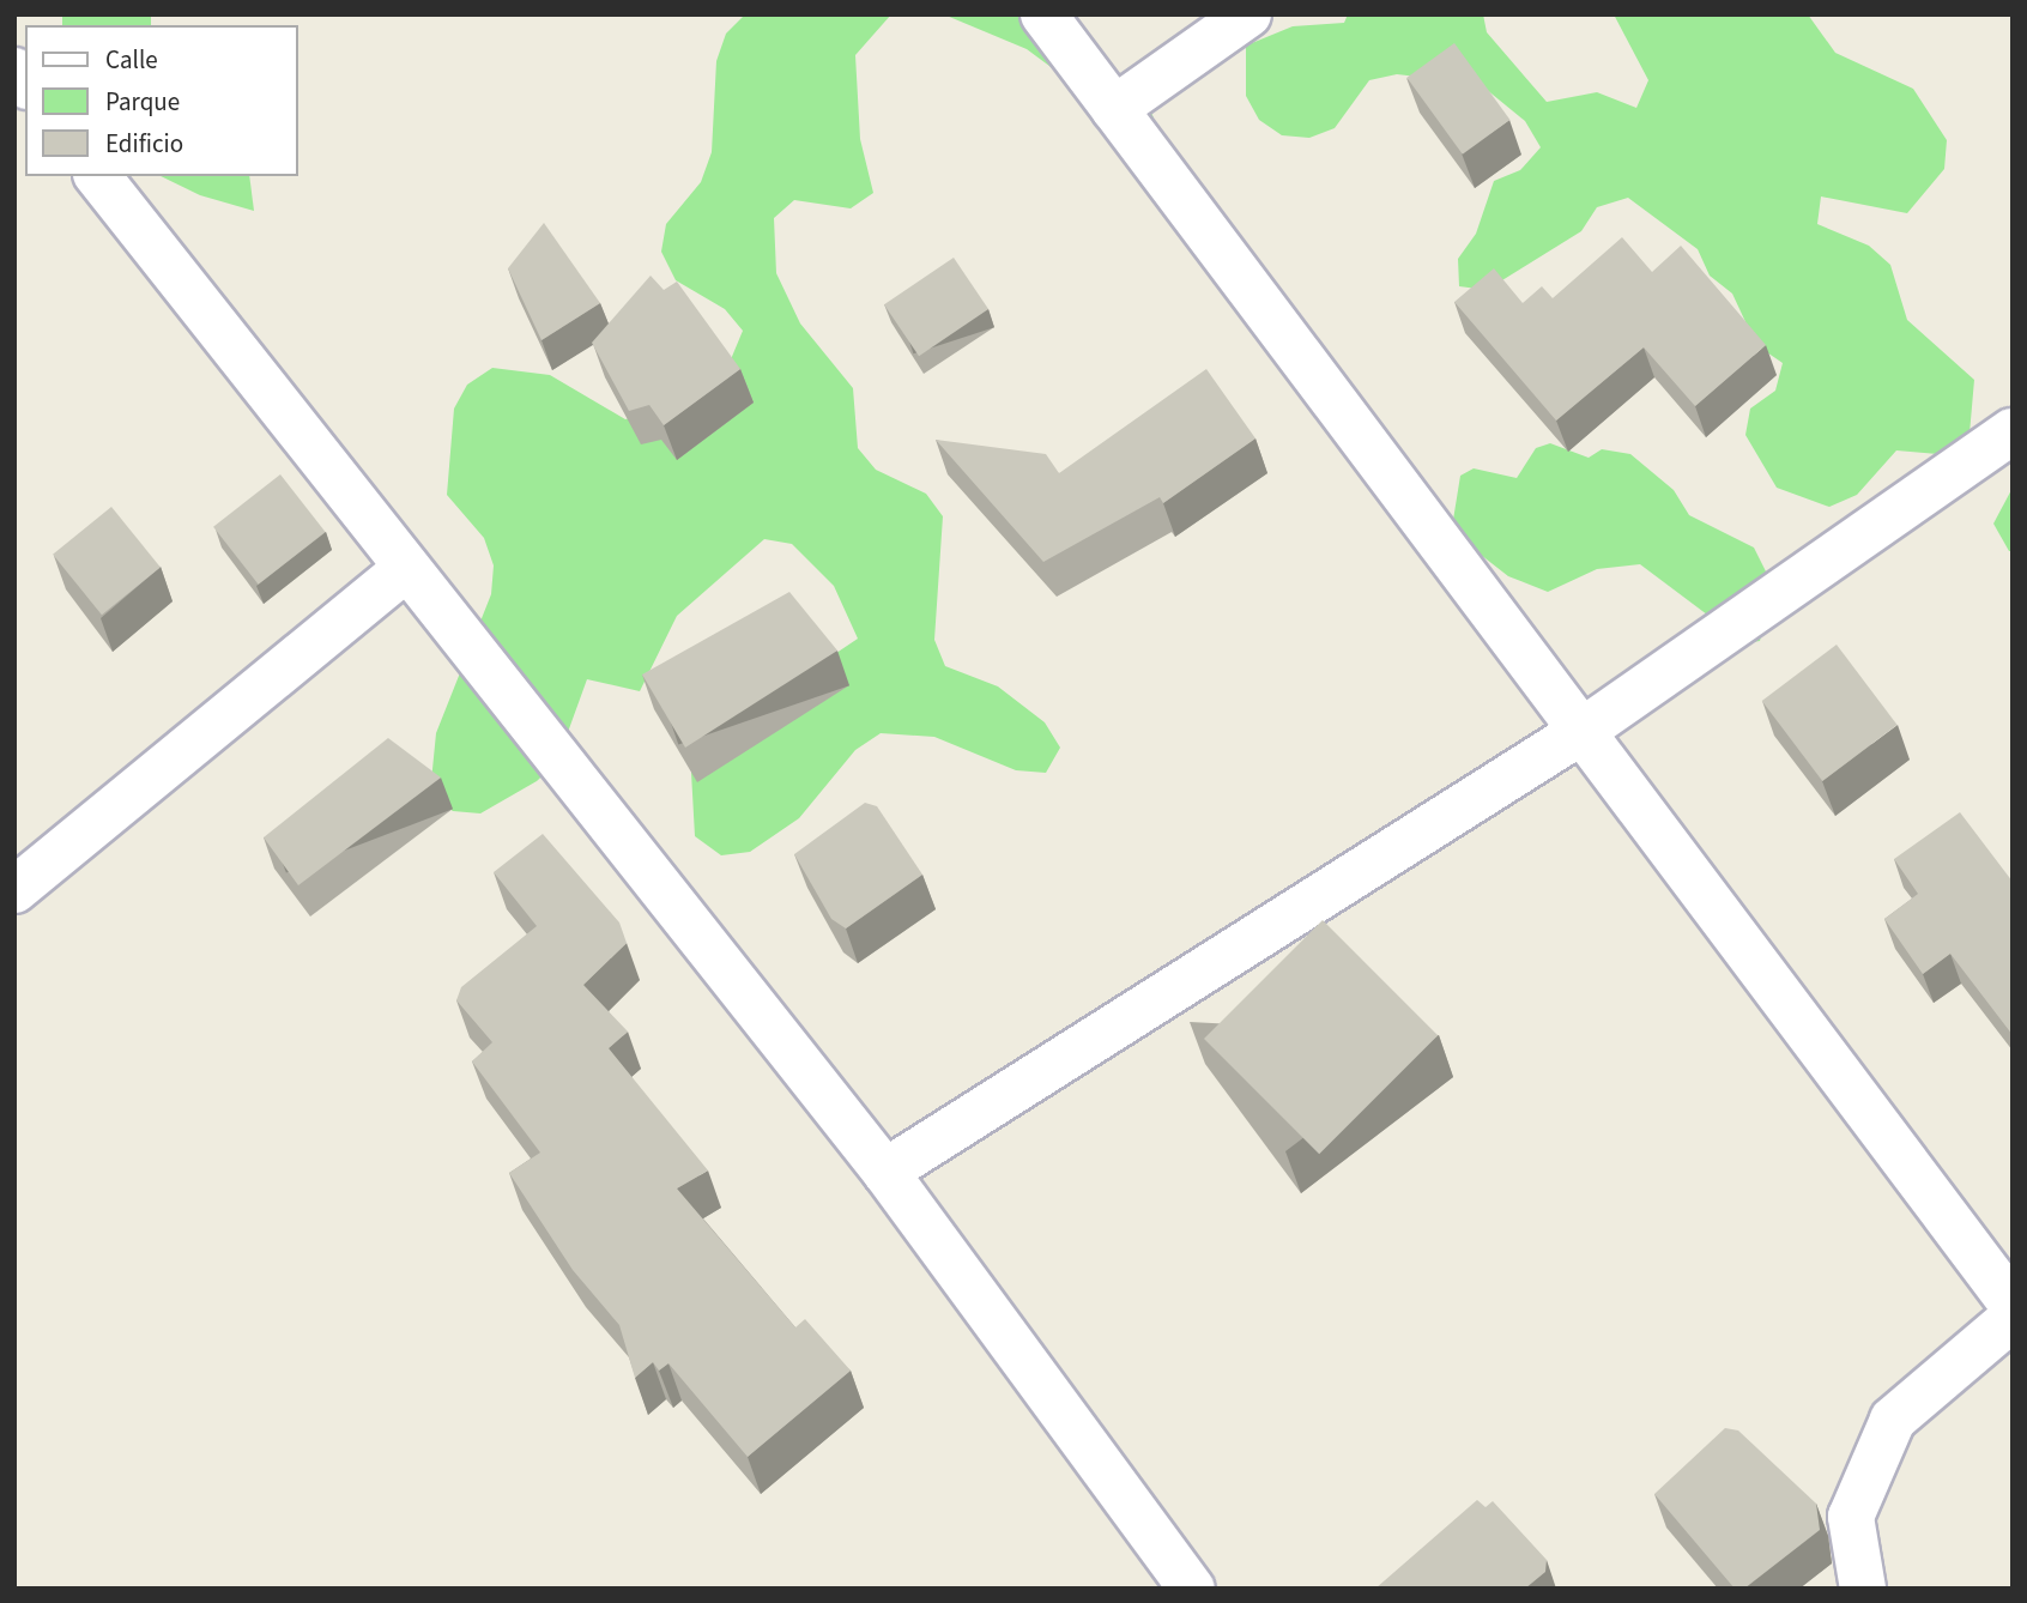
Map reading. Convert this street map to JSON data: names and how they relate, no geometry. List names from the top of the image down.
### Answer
{
  "legend": ["Calle", "Parque", "Edificio"]
}
